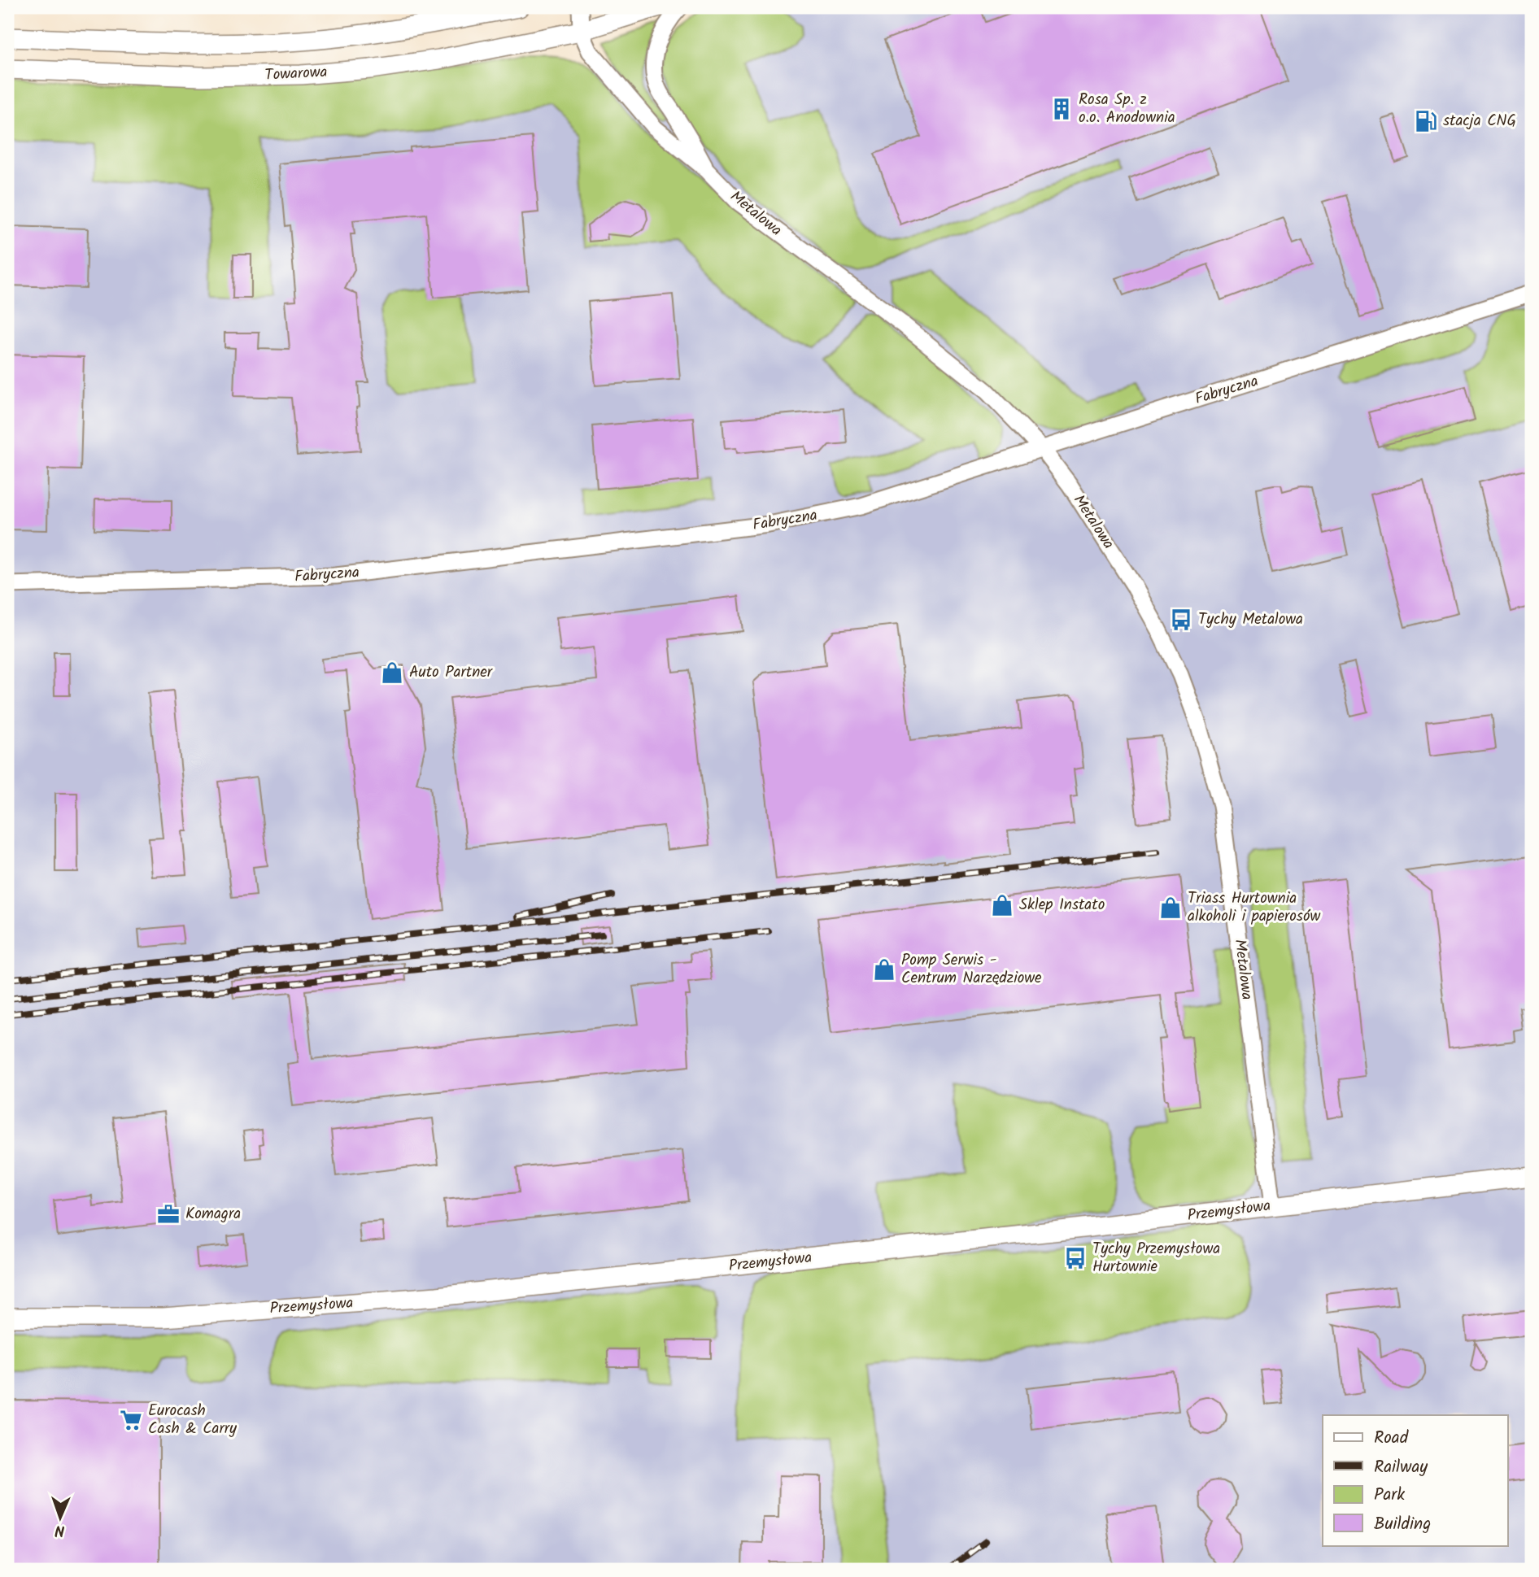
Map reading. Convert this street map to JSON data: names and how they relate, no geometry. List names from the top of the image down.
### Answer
{
  "streets": {
    "street": [
      "Towarowa",
      "Metalowa",
      "Fabryczna",
      "Przemysłowa"
    ]
  },
  "crossings": [
    ["Towarowa", "Metalowa"],
    ["Metalowa", "Fabryczna"],
    ["Metalowa", "Przemysłowa"]
  ],
  "places": {
    "building": ["Rosa Sp. z o.o. Anodownia"],
    "fuel station": ["stacja CNG"],
    "bus stop": ["Tychy Metalowa", "Tychy Przemysłowa Hurtownie"],
    "shop": [
      "Auto Partner",
      "Sklep Instato",
      "Triass Hurtownia alkoholi i papierosów",
      "Pomp Serwis - Centrum Narzędziowe"
    ],
    "office": ["Komagra"],
    "supermarket": ["Eurocash Cash & Carry"]
  },
  "legend": [
    "Road",
    "Railway",
    "Park",
    "Building"
  ],
  "north": "bottom"
}
